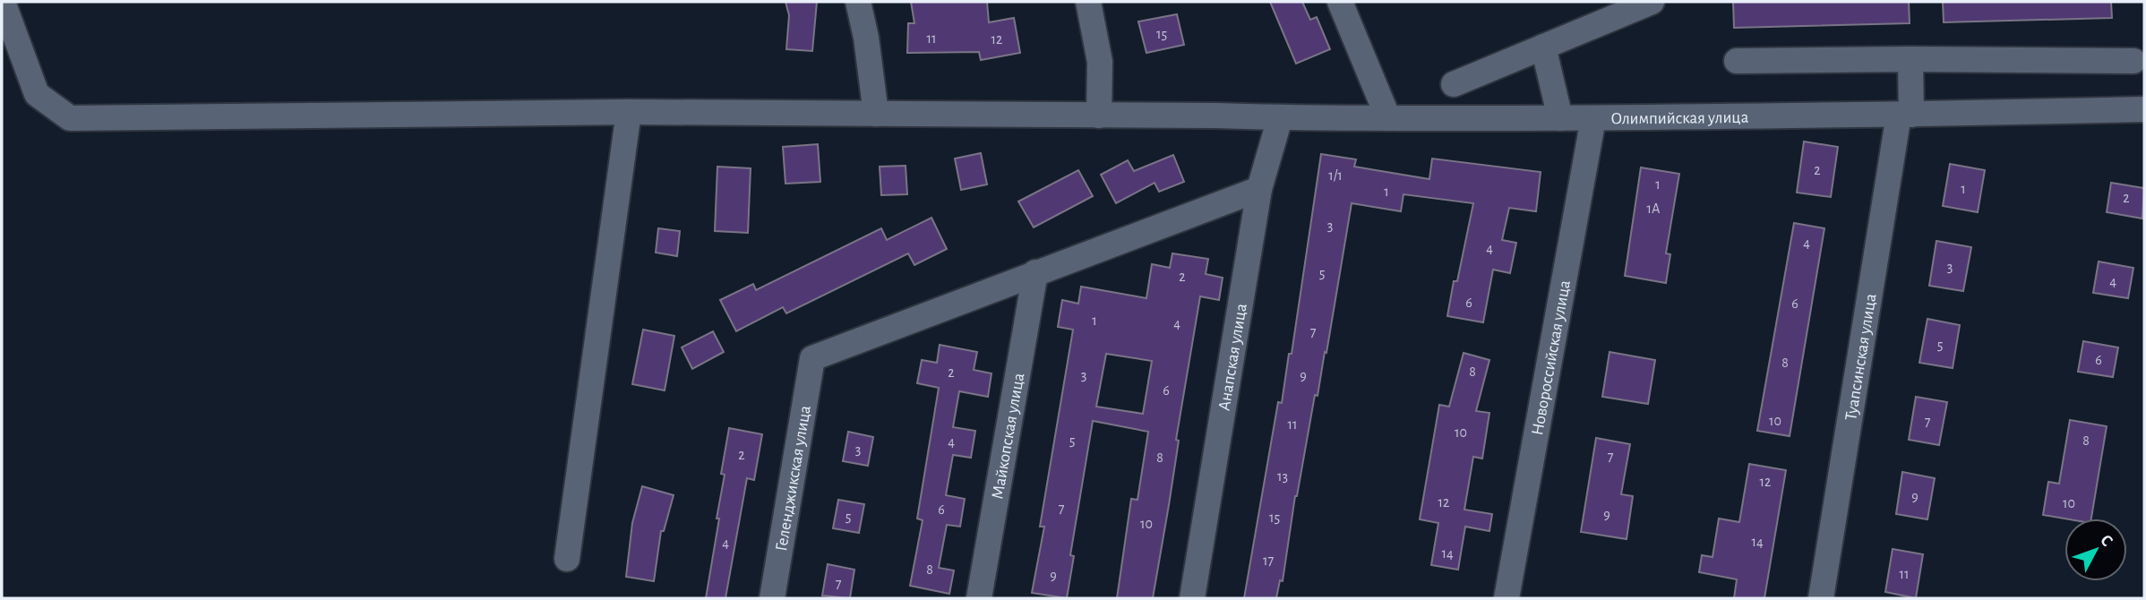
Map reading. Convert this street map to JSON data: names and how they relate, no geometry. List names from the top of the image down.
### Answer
{
  "streets": {
    "street": [
      "Олимпийская улица",
      "Туапсинская улица",
      "Анапская улица",
      "Новороссийская улица",
      "Майкопская улица",
      "Геленджикская улица"
    ]
  },
  "crossings": [
    ["Олимпийская улица", "Туапсинская улица"],
    ["Олимпийская улица", "Анапская улица"],
    ["Олимпийская улица", "Новороссийская улица"],
    ["Майкопская улица", "Геленджикская улица"]
  ],
  "house_numbers": [
    "15",
    "11",
    "12",
    "2",
    "1/1",
    "1",
    "1",
    "1",
    "2",
    "1А",
    "3",
    "4",
    "4",
    "3",
    "5",
    "2",
    "4",
    "6",
    "6",
    "1",
    "4",
    "7",
    "5",
    "6",
    "8",
    "8",
    "2",
    "3",
    "9",
    "6",
    "10",
    "7",
    "11",
    "10",
    "5",
    "8",
    "4",
    "3",
    "2",
    "7",
    "8",
    "13",
    "12",
    "9",
    "12",
    "10",
    "7",
    "6",
    "9",
    "5",
    "15",
    "10",
    "14",
    "4",
    "14",
    "17",
    "8",
    "11",
    "9",
    "7"
  ],
  "north": "top right"
}
